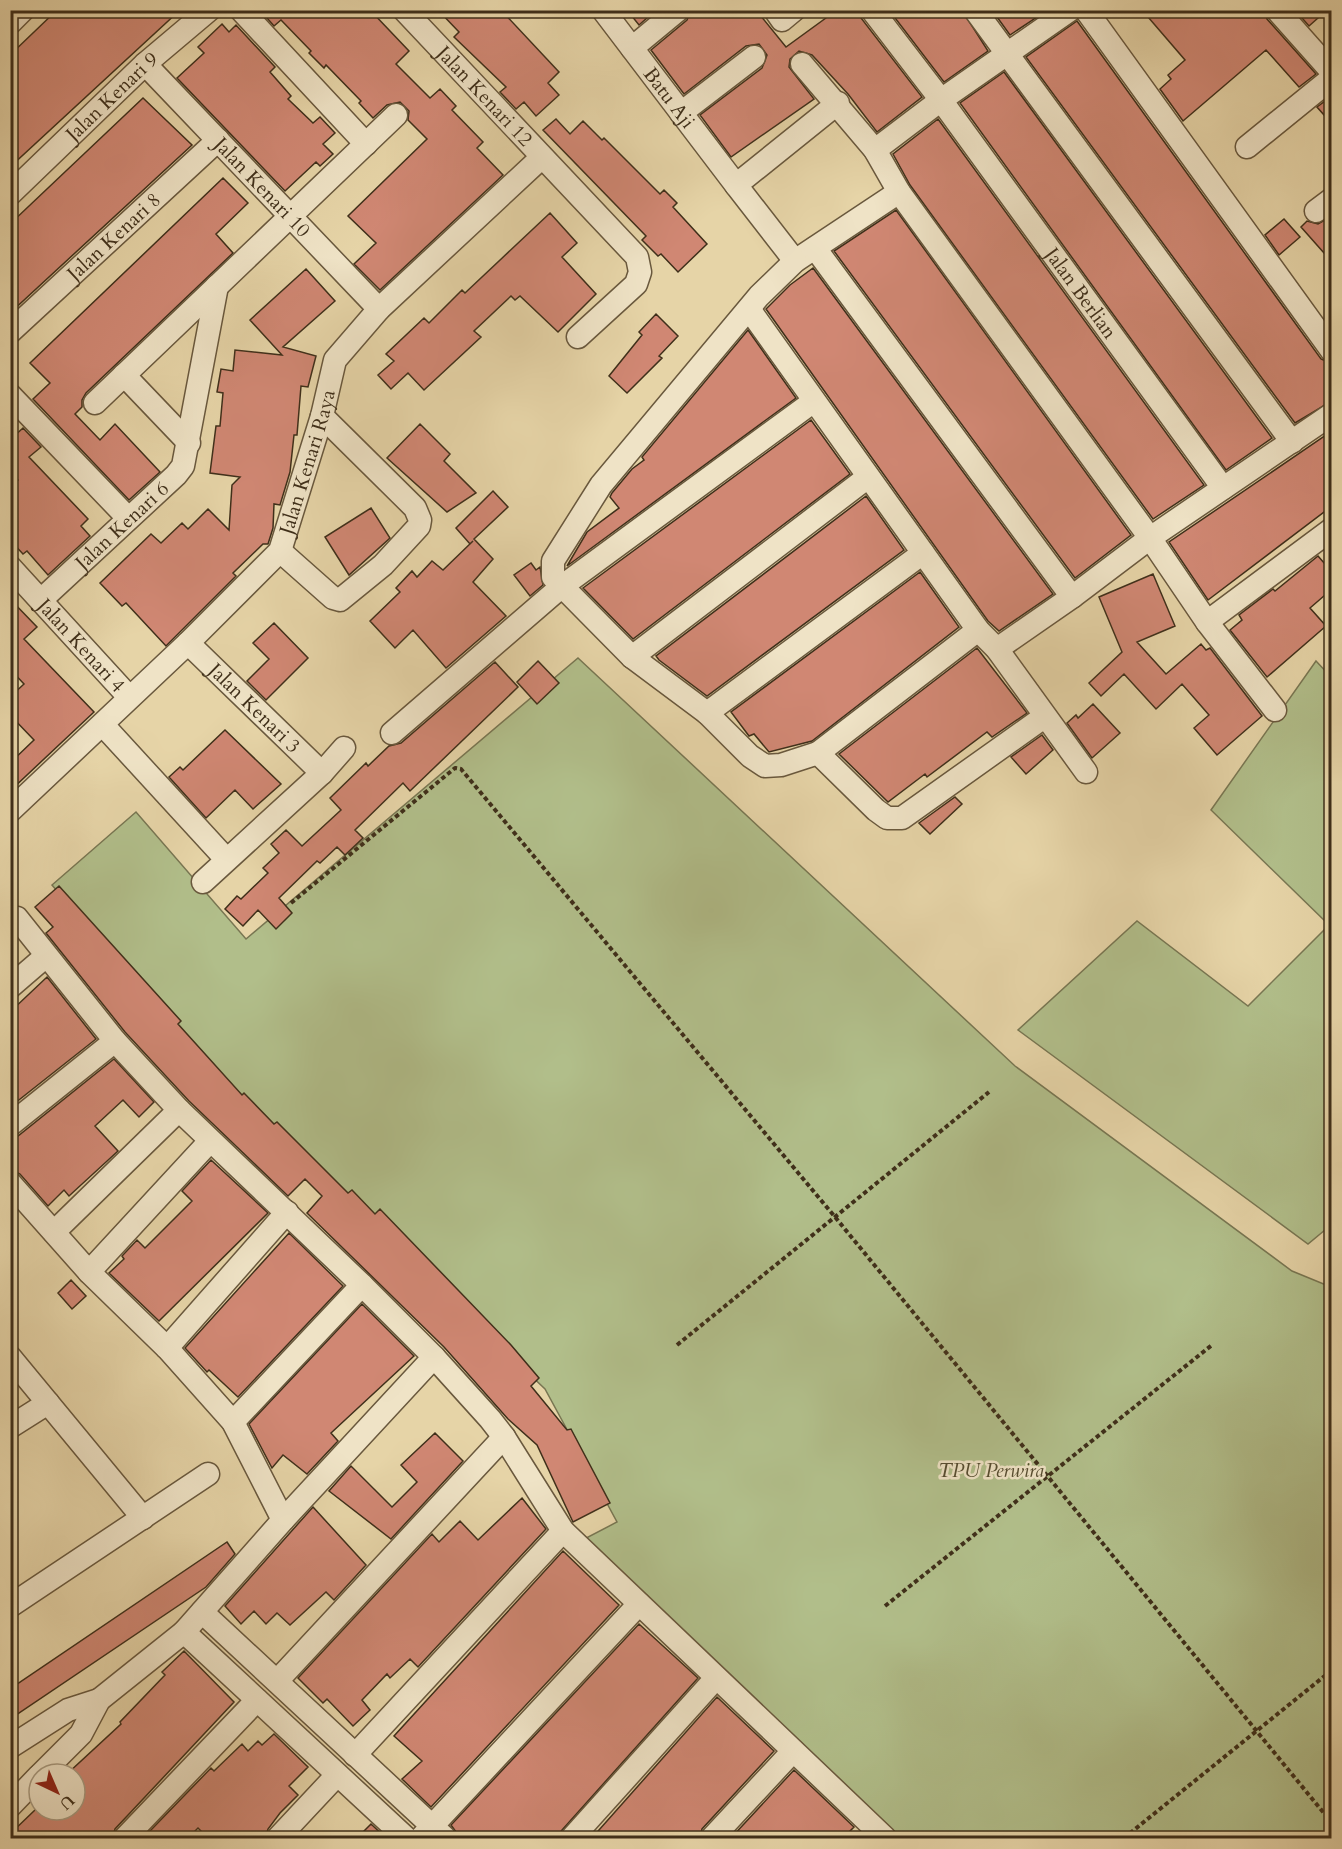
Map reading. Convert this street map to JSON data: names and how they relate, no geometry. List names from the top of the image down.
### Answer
{
  "streets": {
    "street": [
      "Jalan Kenari 9",
      "Jalan Kenari 12",
      "Batu Aji",
      "Jalan Kenari 10",
      "Jalan Kenari 8",
      "Jalan Berlian",
      "Jalan Kenari Raya",
      "Jalan Kenari 6",
      "Jalan Kenari 4",
      "Jalan Kenari 3"
    ]
  },
  "crossings": [
    ["Jalan Kenari 9", "Jalan Kenari 10"],
    ["Jalan Kenari 12", "Jalan Kenari Raya"],
    ["Jalan Kenari 10", "Jalan Kenari 8"],
    ["Jalan Kenari 10", "Jalan Kenari Raya"],
    ["Jalan Kenari Raya", "Jalan Kenari 4"],
    ["Jalan Kenari Raya", "Jalan Kenari 3"],
    ["Jalan Kenari 6", "Jalan Kenari 4"]
  ],
  "parks": ["TPU Perwira"],
  "north": "bottom right"
}
